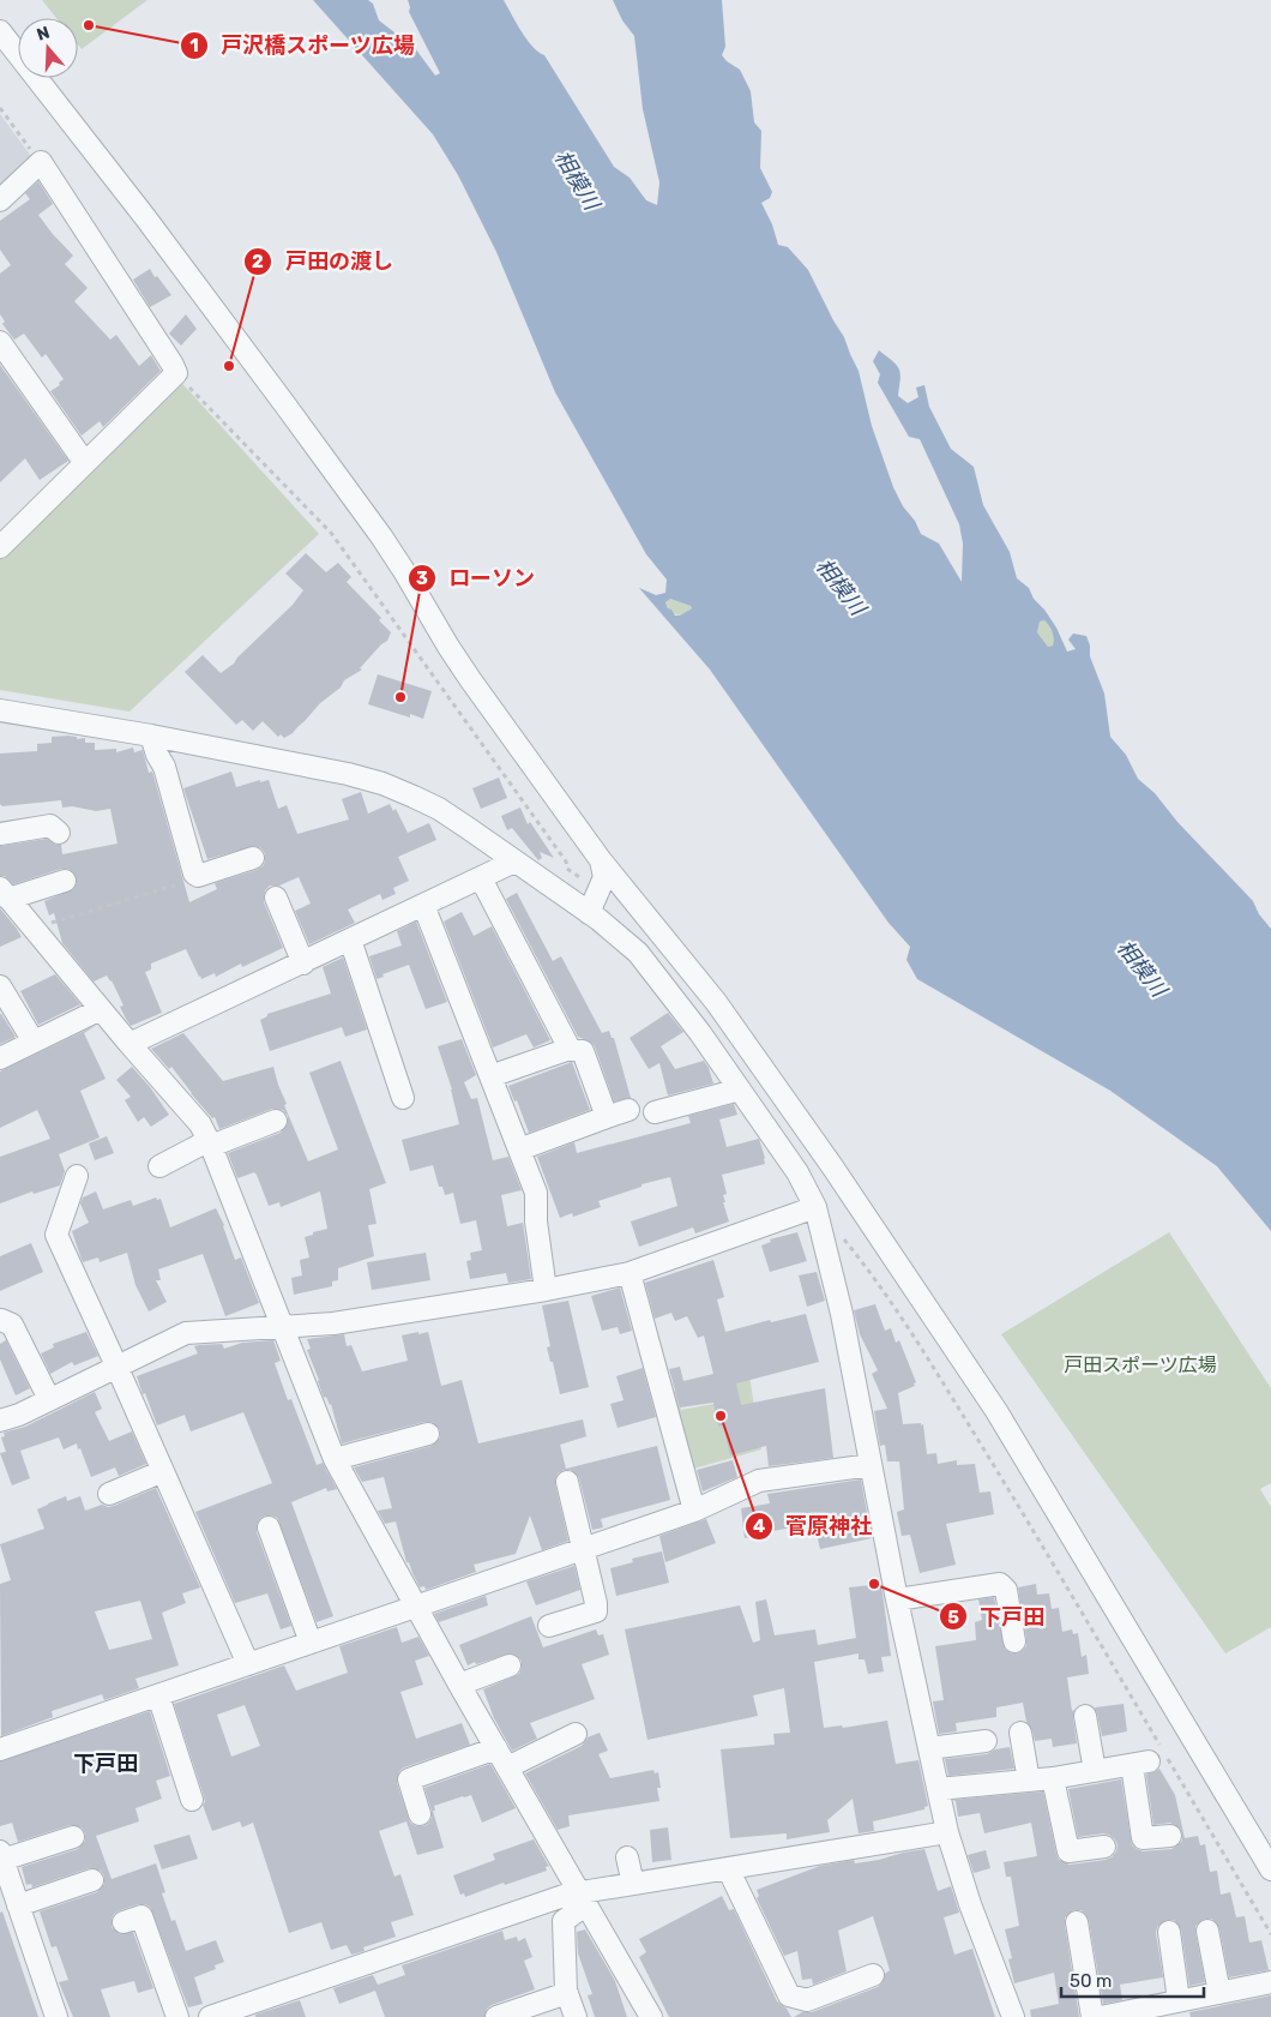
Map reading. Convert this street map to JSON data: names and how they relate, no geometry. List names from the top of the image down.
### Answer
{
  "districts": ["下戸田"],
  "water": ["相模川"],
  "parks": ["戸田スポーツ広場"],
  "places": [
    "戸沢橋スポーツ広場",
    "戸田の渡し",
    "ローソン",
    "菅原神社",
    "下戸田"
  ],
  "scale_bar": "50 m",
  "north": "top"
}
